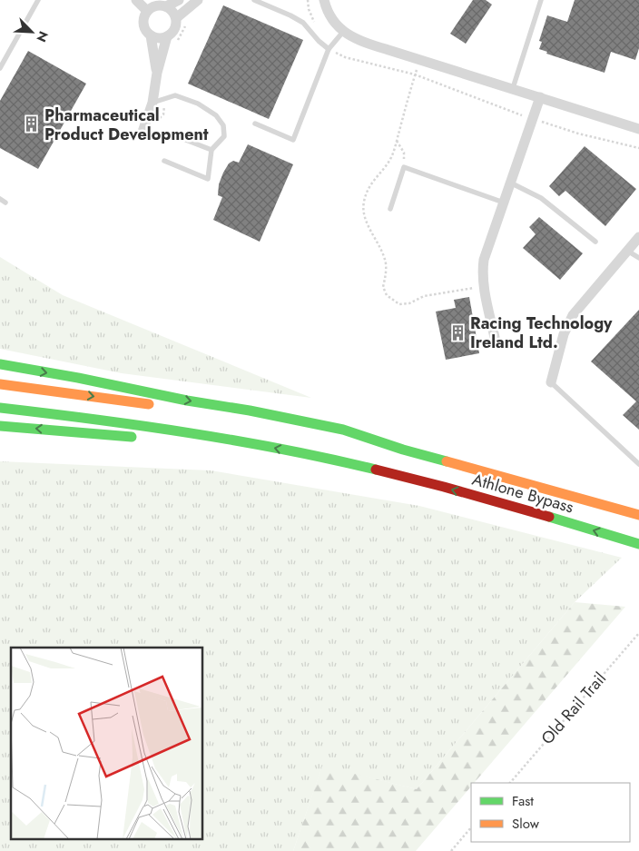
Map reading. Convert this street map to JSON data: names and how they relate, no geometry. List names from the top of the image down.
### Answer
{
  "streets": {
    "highway": ["Athlone Bypass"],
    "path": ["Old Rail Trail"]
  },
  "places": {
    "building": ["Pharmaceutical Product Development", "Racing Technology Ireland Ltd."]
  },
  "legend": ["Fast", "Slow"],
  "north": "bottom right"
}
